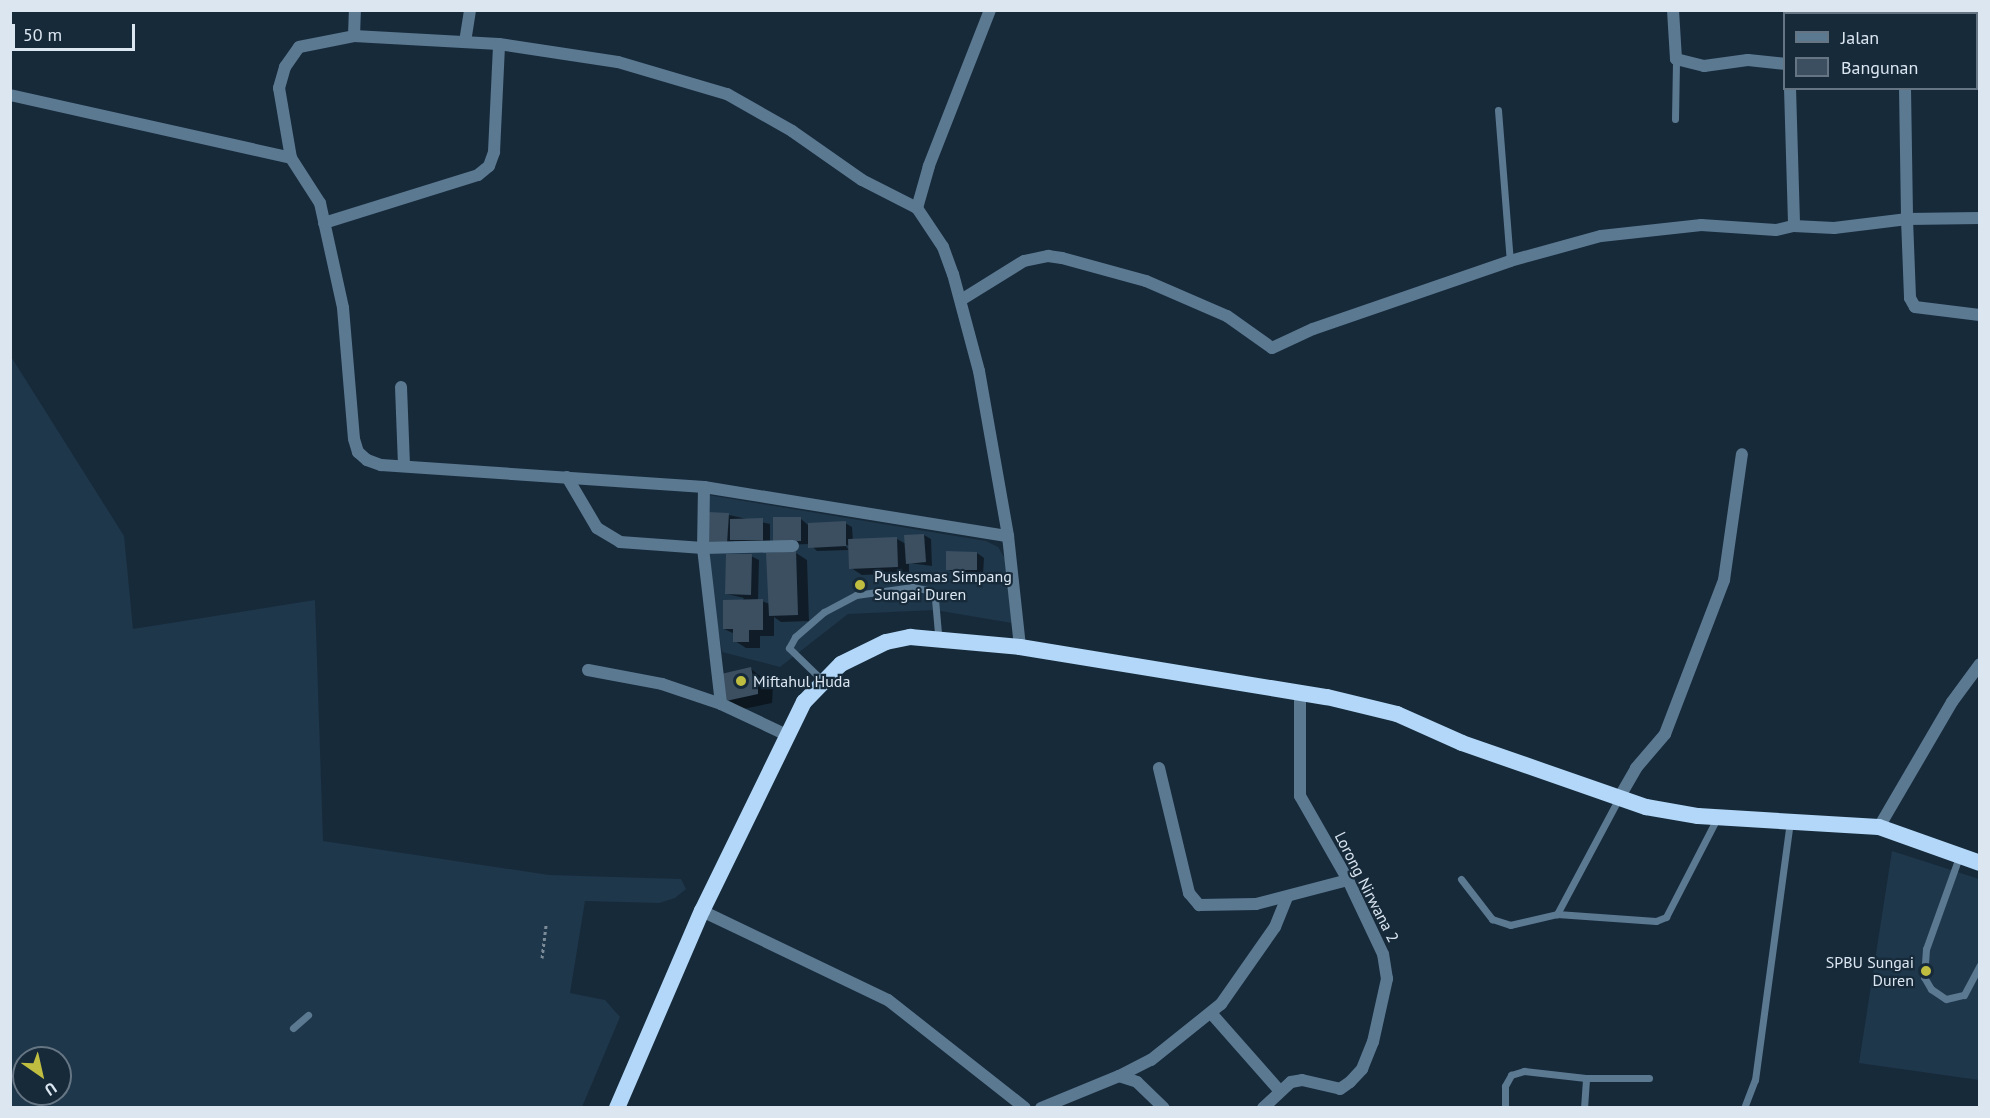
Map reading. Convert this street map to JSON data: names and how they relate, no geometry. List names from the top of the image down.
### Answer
{
  "streets": {
    "street": ["Lorong Nirwana 2"]
  },
  "places": ["Puskesmas Simpang Sungai Duren", "Miftahul Huda", "SPBU Sungai Duren"],
  "legend": ["Jalan", "Bangunan"],
  "scale_bar": "50 m",
  "north": "bottom right"
}
